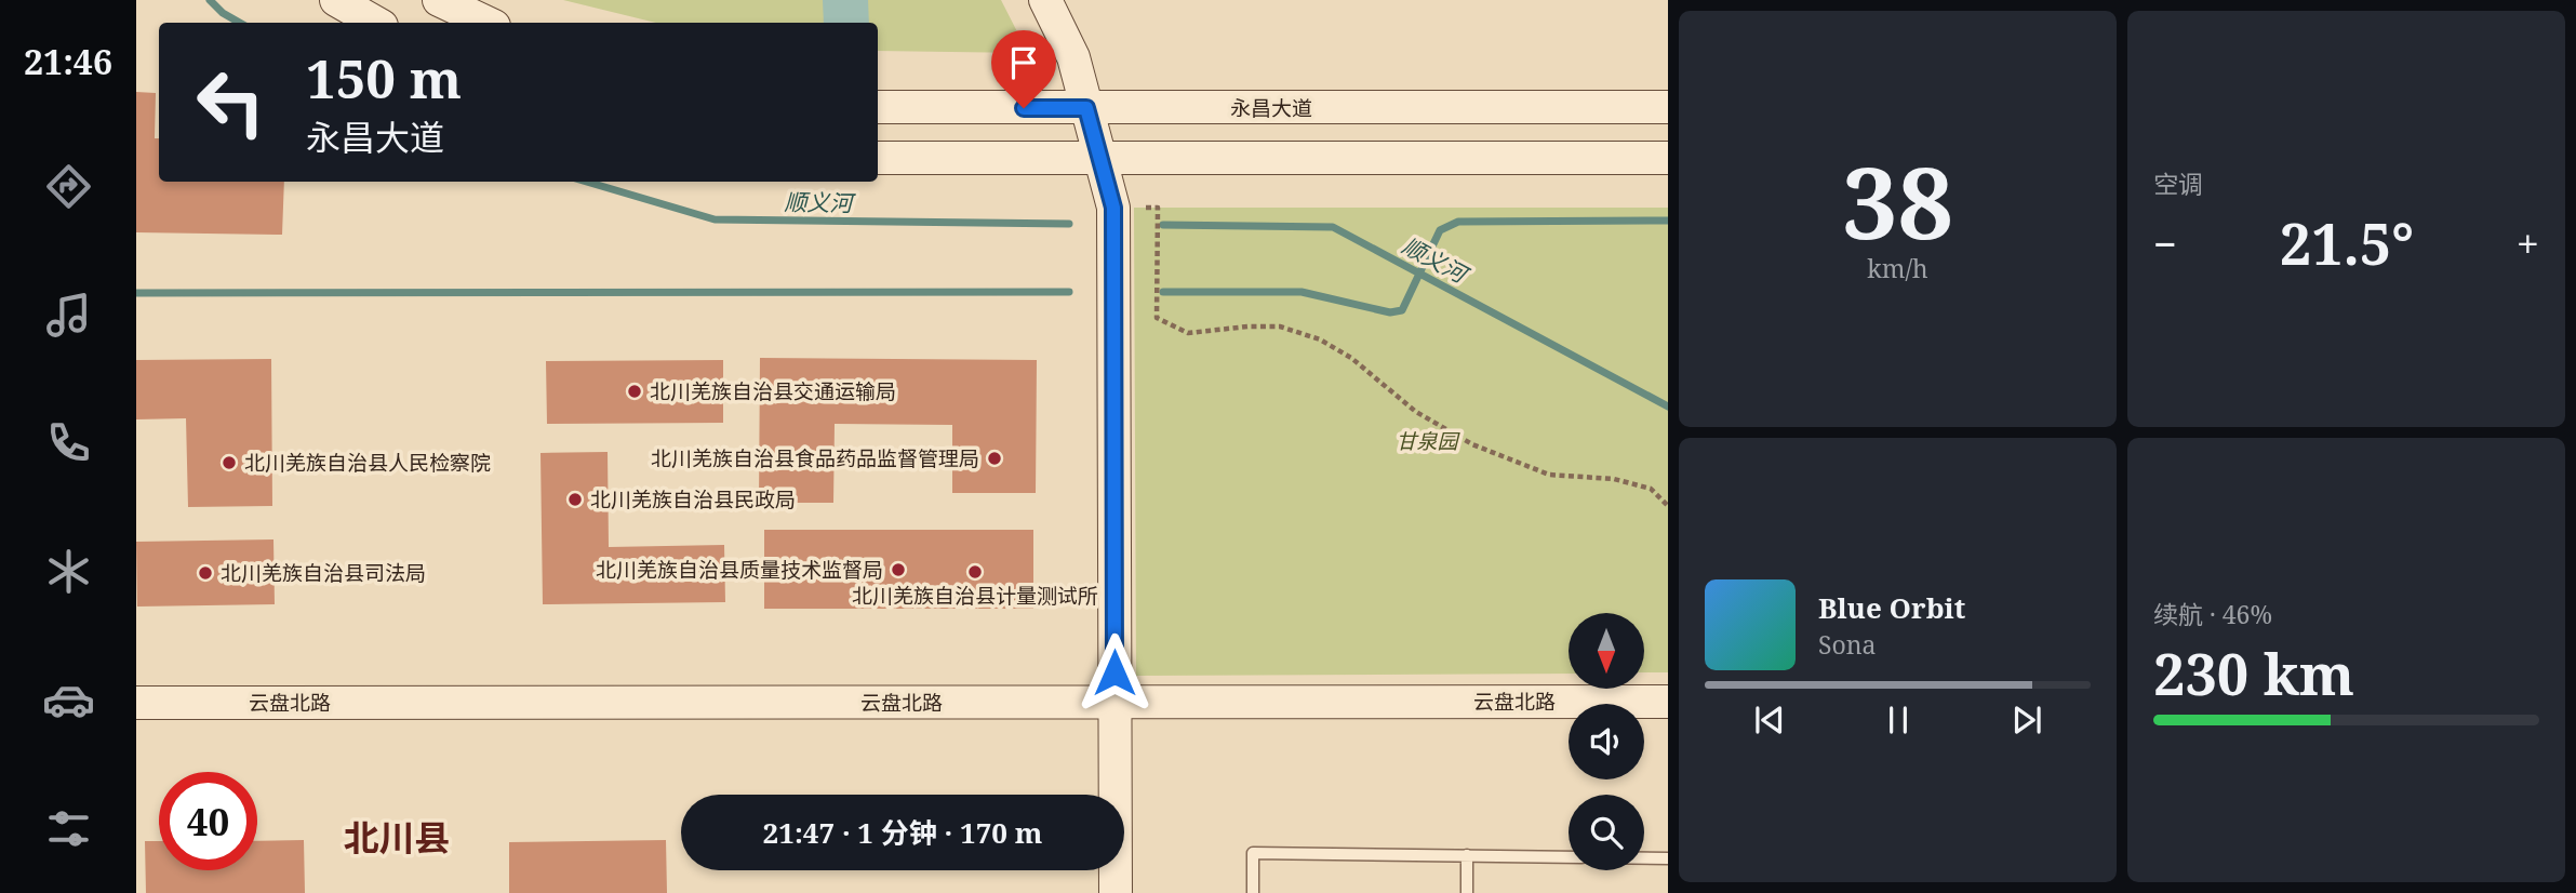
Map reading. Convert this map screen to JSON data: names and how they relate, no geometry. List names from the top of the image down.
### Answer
{
  "streets": {
    "street": ["永昌大道", "云盘北路"]
  },
  "districts": ["北川县"],
  "water": ["顺义河"],
  "parks": ["甘泉园"],
  "places": [
    "北川羌族自治县交通运输局",
    "北川羌族自治县食品药品监督管理局",
    "北川羌族自治县人民检察院",
    "北川羌族自治县民政局",
    "北川羌族自治县质量技术监督局",
    "北川羌族自治县计量测试所",
    "北川羌族自治县司法局"
  ],
  "north": "bottom",
  "page": {
    "tabs": "21:46",
    "tile": [
      ["38", "km/h"],
      "空调",
      ["续航 · 46%", "230 km"]
    ],
    "turn": ["150 m", "永昌大道"],
    "heat": ["−", "21.5°", "+"],
    "song": ["Blue Orbit", "Sona"],
    "limit": "40",
    "trip": "21:47 · 1 分钟 · 170 m"
  }
}
